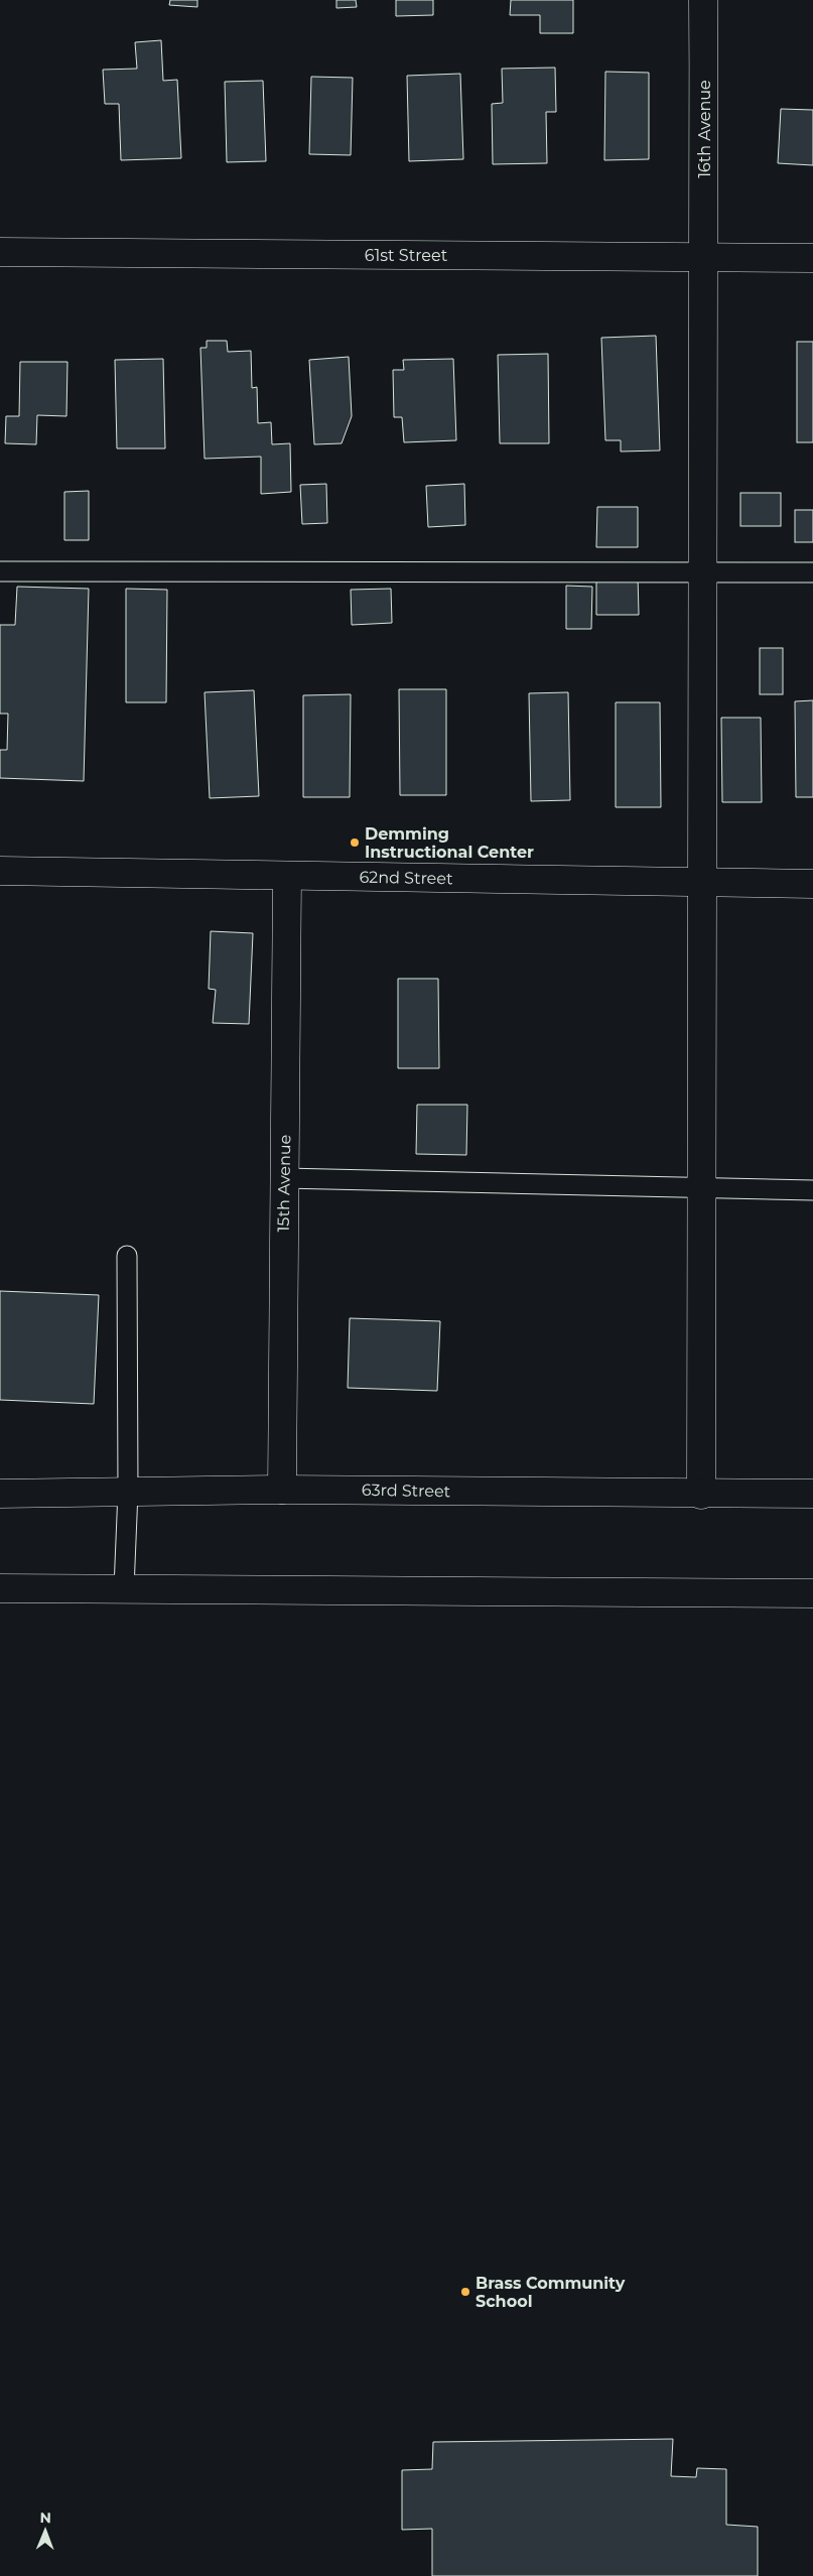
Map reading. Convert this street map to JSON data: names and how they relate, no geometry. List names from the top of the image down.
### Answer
{
  "streets": {
    "street": [
      "16th Avenue",
      "61st Street",
      "62nd Street",
      "15th Avenue",
      "63rd Street"
    ]
  },
  "crossings": [
    ["16th Avenue", "61st Street"],
    ["16th Avenue", "62nd Street"],
    ["16th Avenue", "63rd Street"],
    ["62nd Street", "15th Avenue"],
    ["15th Avenue", "63rd Street"]
  ],
  "places": ["Demming Instructional Center", "Brass Community School"],
  "north": "top"
}
